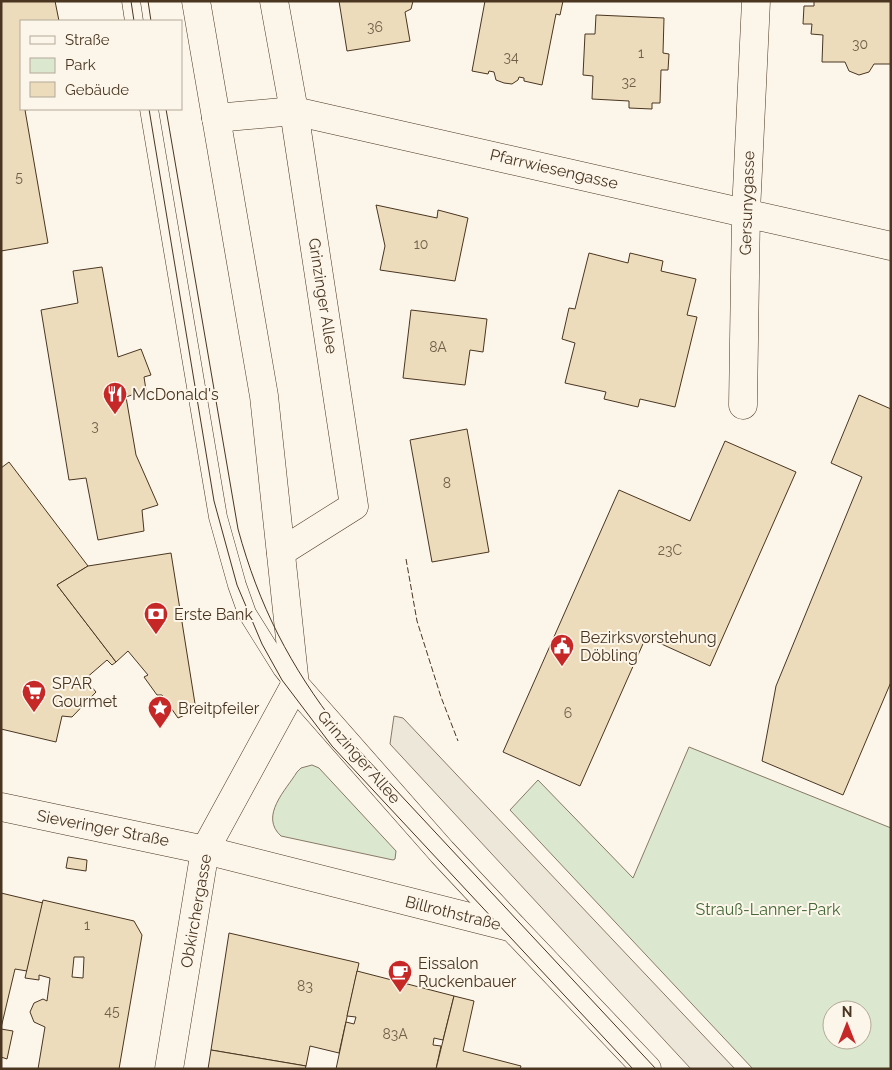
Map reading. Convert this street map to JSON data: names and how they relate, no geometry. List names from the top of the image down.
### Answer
{
  "streets": {
    "street": [
      "Pfarrwiesengasse",
      "Gersunygasse",
      "Grinzinger Allee",
      "Sieveringer Straße",
      "Obkirchergasse",
      "Billrothstraße"
    ]
  },
  "crossings": [
    ["Pfarrwiesengasse", "Gersunygasse"],
    ["Pfarrwiesengasse", "Grinzinger Allee"],
    ["Grinzinger Allee", "Obkirchergasse"],
    ["Grinzinger Allee", "Billrothstraße"],
    ["Sieveringer Straße", "Obkirchergasse"],
    ["Sieveringer Straße", "Billrothstraße"],
    ["Obkirchergasse", "Billrothstraße"]
  ],
  "parks": ["Strauß-Lanner-Park"],
  "places": {
    "restaurant": ["McDonald's"],
    "bank": ["Erste Bank"],
    "public building": ["Bezirksvorstehung Döbling"],
    "supermarket": ["SPAR Gourmet"],
    "place": ["Breitpfeiler"],
    "cafe": ["Eissalon Ruckenbauer"]
  },
  "house_numbers": [
    "36",
    "30",
    "1",
    "34",
    "32",
    "5",
    "10",
    "8A",
    "3",
    "8",
    "23C",
    "6",
    "1",
    "83",
    "45",
    "83A"
  ],
  "legend": ["Straße", "Park", "Gebäude"],
  "north": "top"
}
